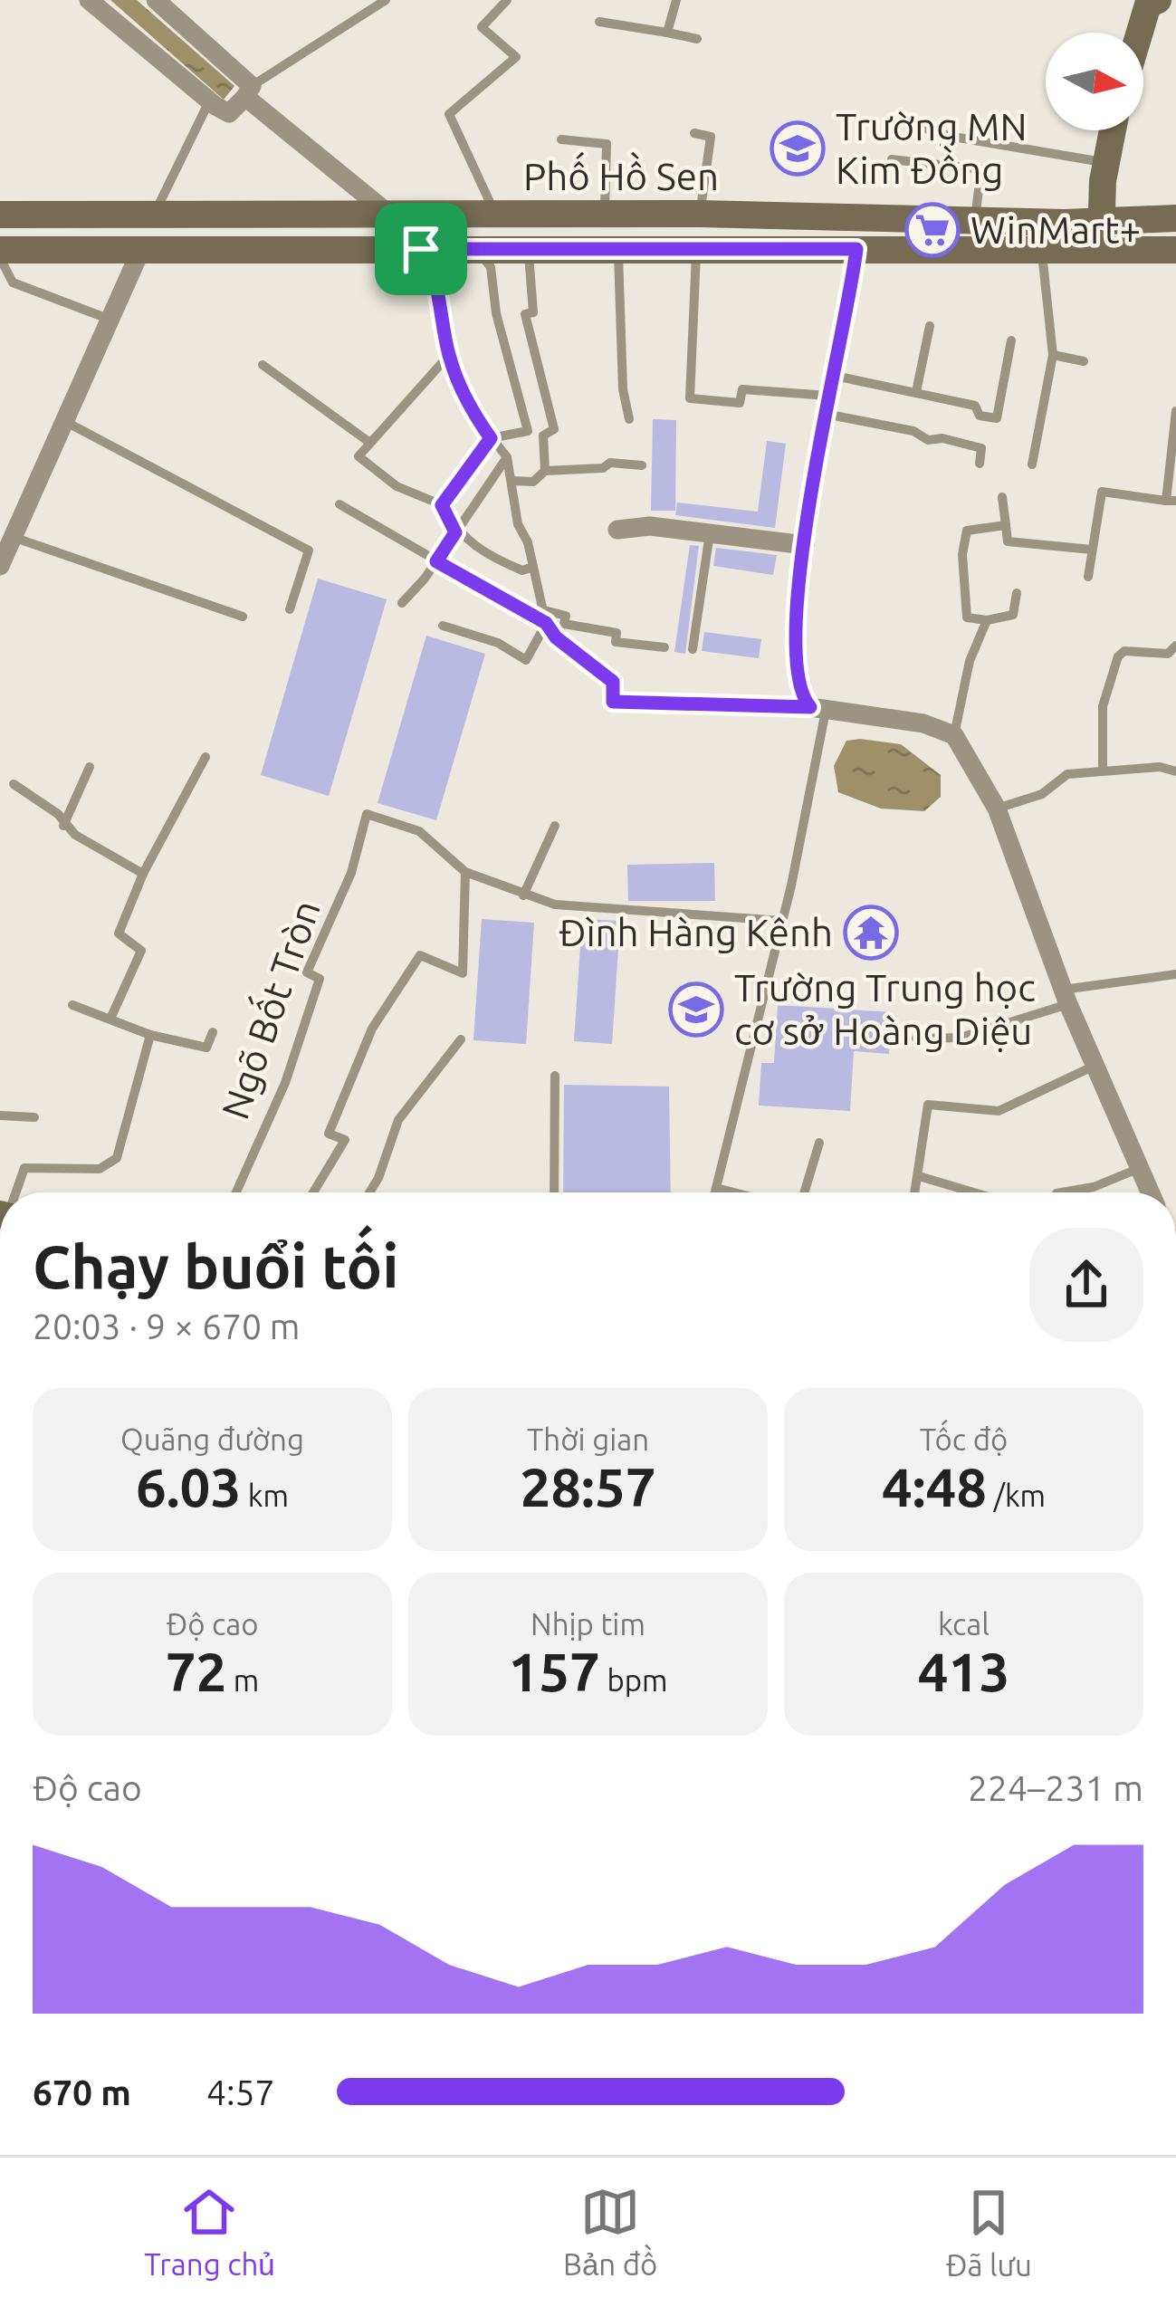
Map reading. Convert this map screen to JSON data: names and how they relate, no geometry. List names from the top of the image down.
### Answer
{
  "streets": {
    "main road": ["Phố Hồ Sen"],
    "lane": ["Ngõ Bốt Tròn"]
  },
  "places": {
    "school or university": ["Trường MN Kim Đồng", "Trường Trung học cơ sở Hoàng Diệu"],
    "supermarket": ["WinMart+"],
    "temple": ["Đình Hàng Kênh"]
  },
  "north": "right",
  "page": {
    "heading": ["Chạy buổi tối", "20:03 · 9 × 670 m"],
    "stats": [
      ["Quãng đường", "6.03 km"],
      ["Thời gian", "28:57"],
      ["Tốc độ", "4:48 /km"],
      ["Độ cao", "72 m"],
      ["Nhịp tim", "157 bpm"],
      ["kcal", "413"]
    ],
    "chart": ["Độ cao", "224–231 m"],
    "list": [
      {
        "name": "670 m",
        "note": "4:57"
      }
    ],
    "tabs": ["Trang chủ", "Bản đồ", "Đã lưu"]
  }
}
